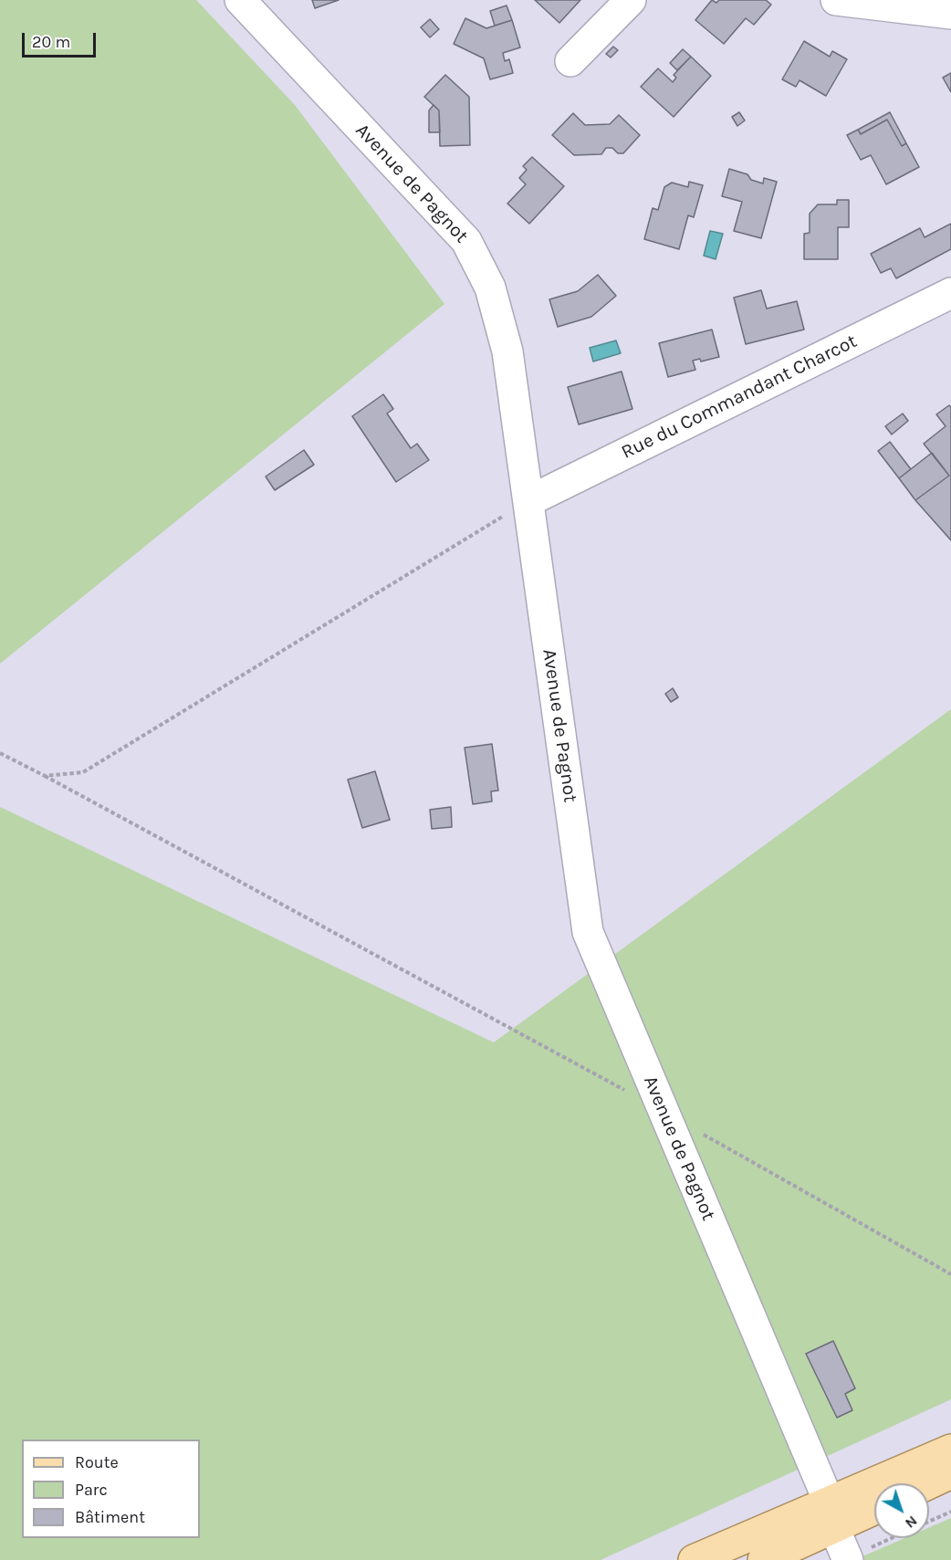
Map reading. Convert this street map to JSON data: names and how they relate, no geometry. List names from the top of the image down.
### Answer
{
  "streets": {
    "street": ["Avenue de Pagnot", "Rue du Commandant Charcot"]
  },
  "crossings": [
    ["Avenue de Pagnot", "Rue du Commandant Charcot"]
  ],
  "legend": ["Route", "Parc", "Bâtiment"],
  "scale_bar": "20 m",
  "north": "bottom right"
}
